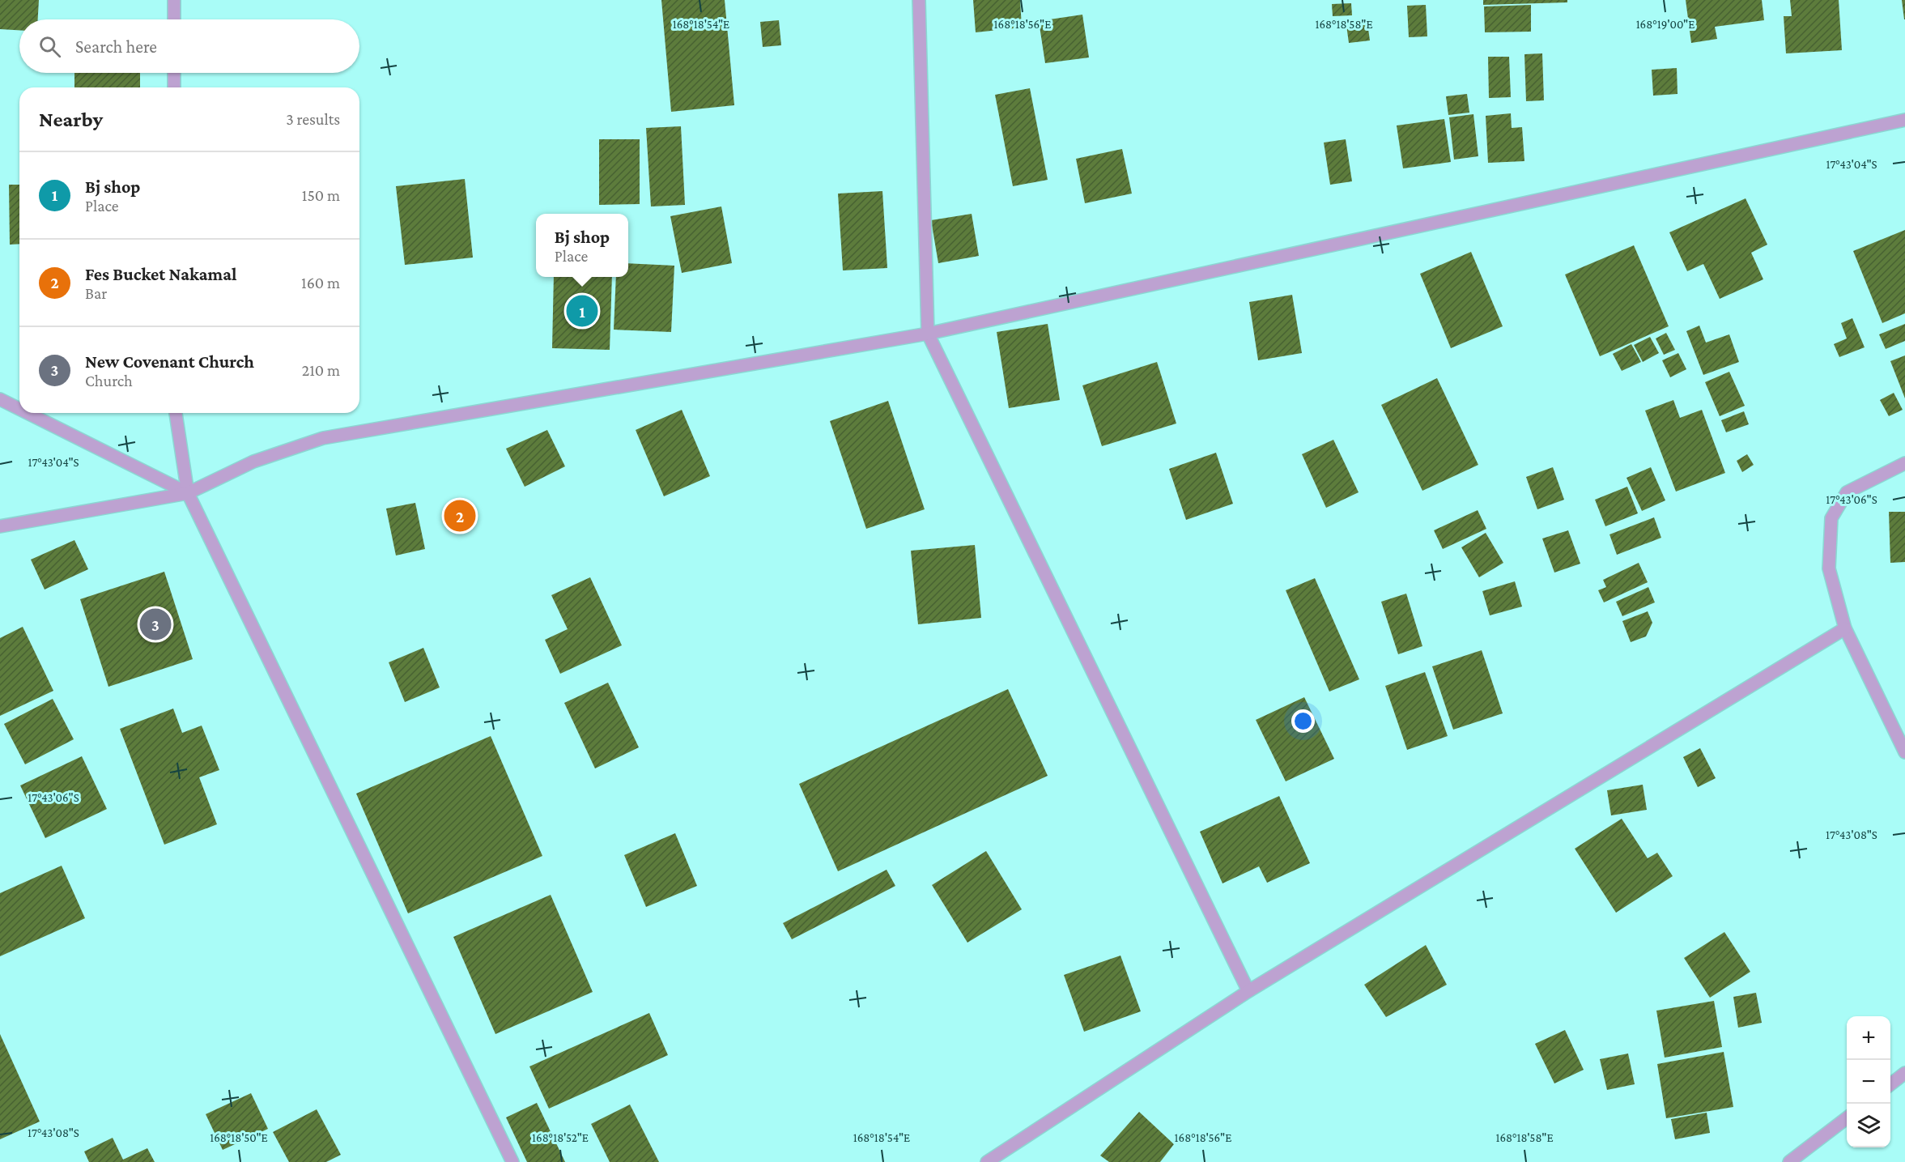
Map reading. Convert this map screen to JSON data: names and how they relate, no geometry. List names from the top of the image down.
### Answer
{
  "page": {
    "search": "Search here",
    "heading": ["Nearby", "3 results"],
    "list": [
      {
        "mark": "1",
        "name": "Bj shop",
        "note": "Place",
        "value": "150 m"
      },
      {
        "mark": "2",
        "name": "Fes Bucket Nakamal",
        "note": "Bar",
        "value": "160 m"
      },
      {
        "mark": "3",
        "name": "New Covenant Church",
        "note": "Church",
        "value": "210 m"
      }
    ],
    "popup": ["Bj shop", "Place"],
    "pins": ["1", "2", "3"],
    "map_buttons": ["+", "−"]
  },
  "coordinates": [
    "168°18'54\"E",
    "168°18'56\"E",
    "168°18'58\"E",
    "168°19'00\"E",
    "17°43'04\"S",
    "17°43'06\"S",
    "17°43'08\"S",
    "168°18'50\"E",
    "168°18'52\"E"
  ]
}
